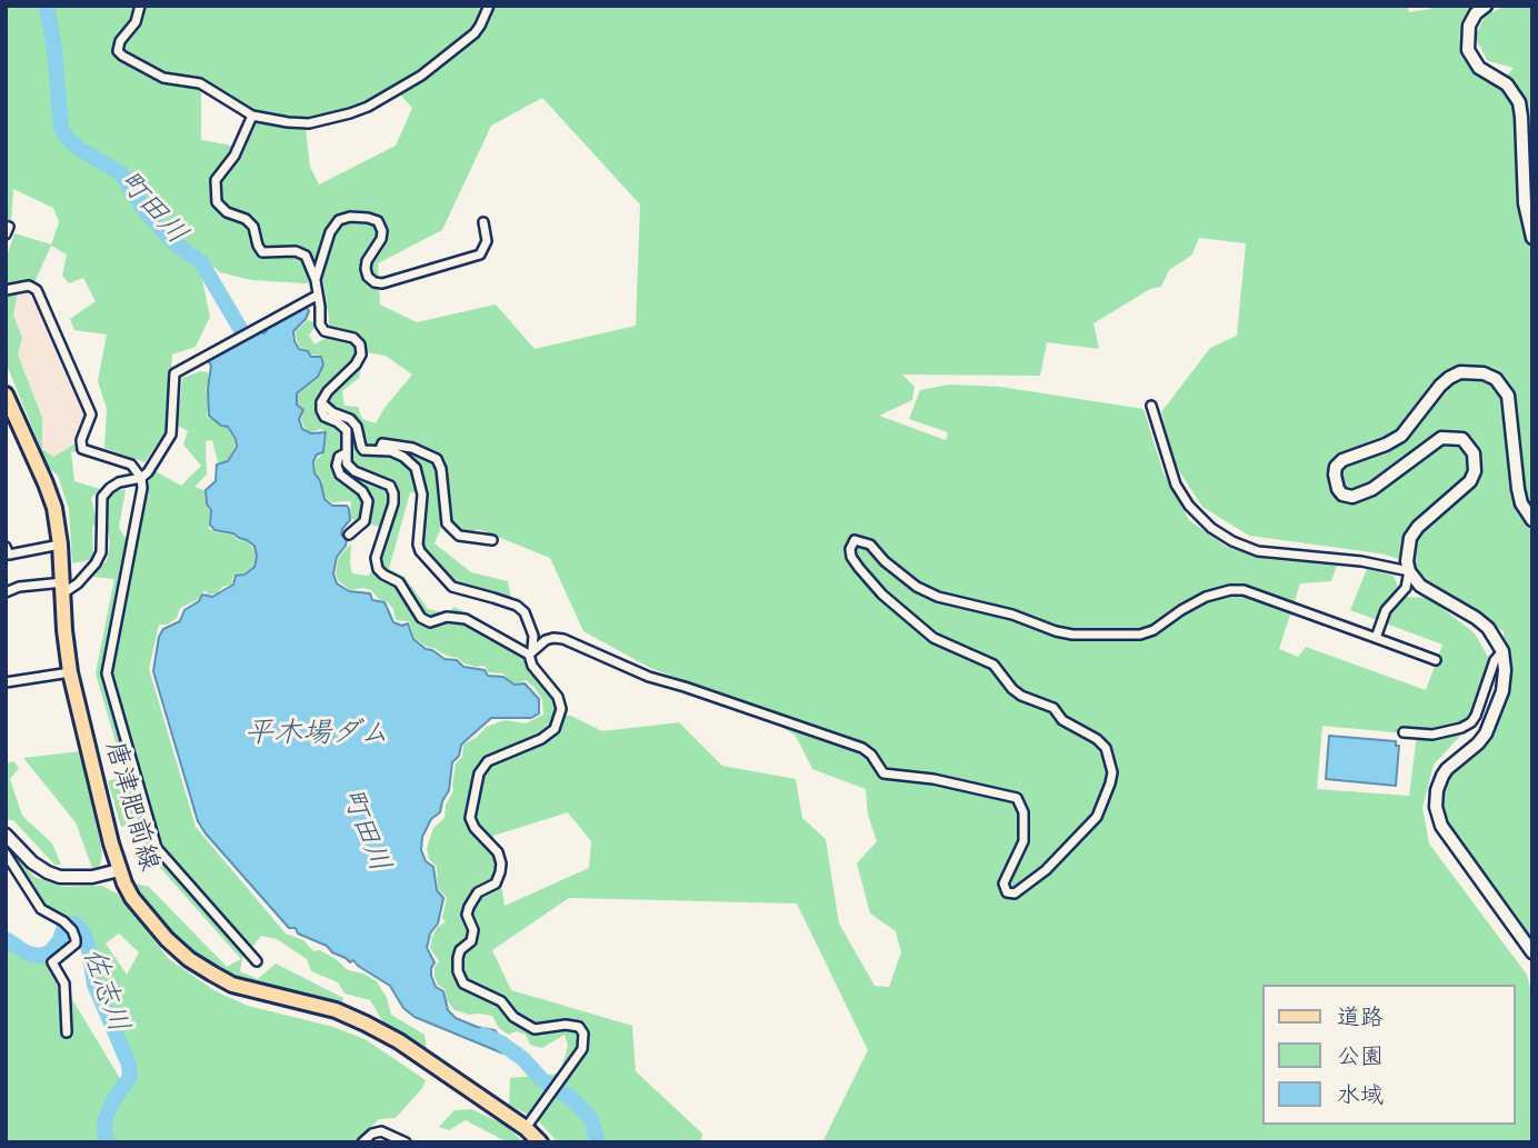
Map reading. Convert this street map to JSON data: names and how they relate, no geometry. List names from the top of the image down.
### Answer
{
  "streets": {
    "main road": ["唐津肥前線"]
  },
  "water": ["町田川", "平木場ダム", "佐志川"],
  "legend": ["道路", "公園", "水域"]
}
